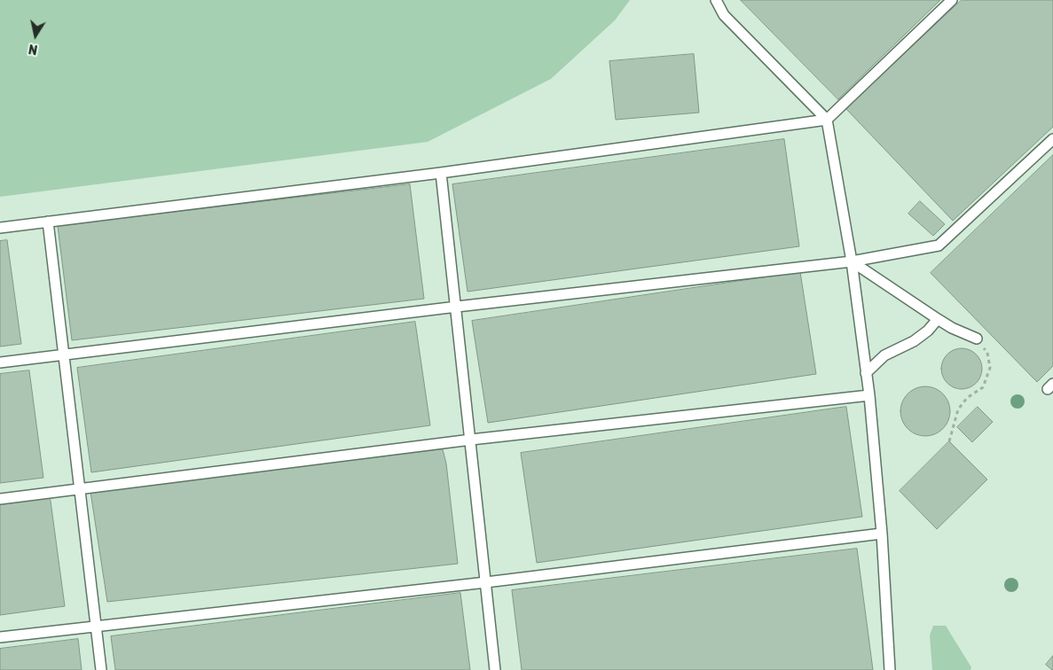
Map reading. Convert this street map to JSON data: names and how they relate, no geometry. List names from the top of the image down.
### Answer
{
  "north": "bottom"
}
